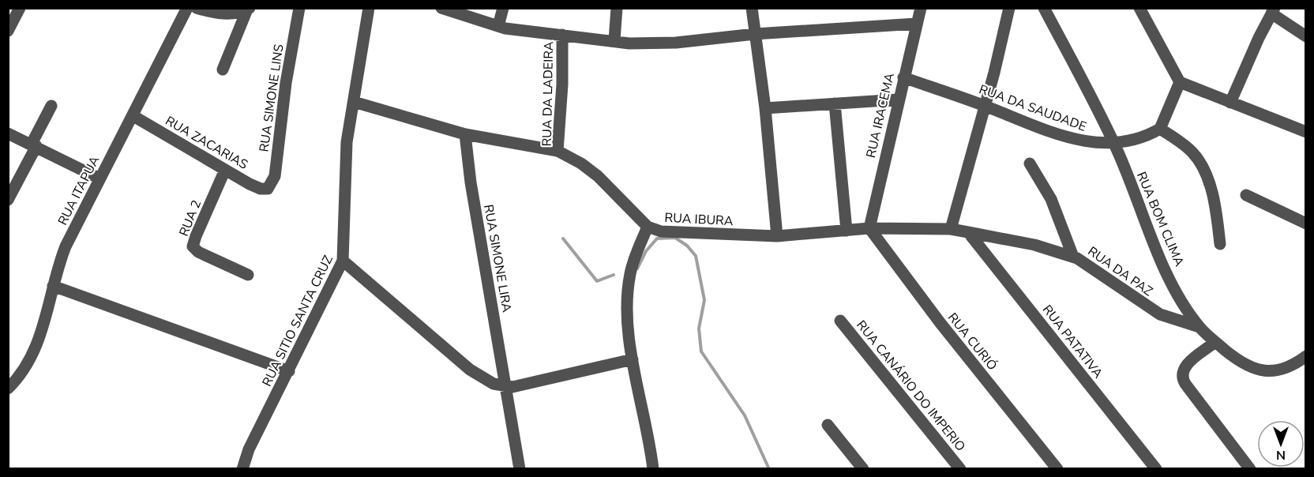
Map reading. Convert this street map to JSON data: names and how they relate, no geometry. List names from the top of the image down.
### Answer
{
  "streets": {
    "street": [
      "RUA DA LADEIRA",
      "RUA SIMONE LINS",
      "RUA DA SAUDADE",
      "RUA IRACEMA",
      "RUA ZACARIAS",
      "RUA ITAPUA",
      "RUA 2",
      "RUA IBURA",
      "RUA BOM CLIMA",
      "RUA SIMONE LIRA",
      "RUA DA PAZ",
      "RUA SITIO SANTA CRUZ",
      "RUA CURIÓ",
      "RUA PATATIVA",
      "RUA CANÁRIO DO IMPERIO"
    ]
  },
  "crossings": [
    ["RUA DA LADEIRA", "RUA IBURA"],
    ["RUA SIMONE LINS", "RUA ZACARIAS"],
    ["RUA DA SAUDADE", "RUA IRACEMA"],
    ["RUA DA SAUDADE", "RUA BOM CLIMA"],
    ["RUA IRACEMA", "RUA IBURA"],
    ["RUA IRACEMA", "RUA CURIÓ"],
    ["RUA ZACARIAS", "RUA ITAPUA"],
    ["RUA ZACARIAS", "RUA 2"],
    ["RUA IBURA", "RUA DA PAZ"],
    ["RUA IBURA", "RUA CURIÓ"],
    ["RUA IBURA", "RUA PATATIVA"],
    ["RUA BOM CLIMA", "RUA DA PAZ"],
    ["RUA DA PAZ", "RUA PATATIVA"]
  ],
  "north": "bottom"
}
